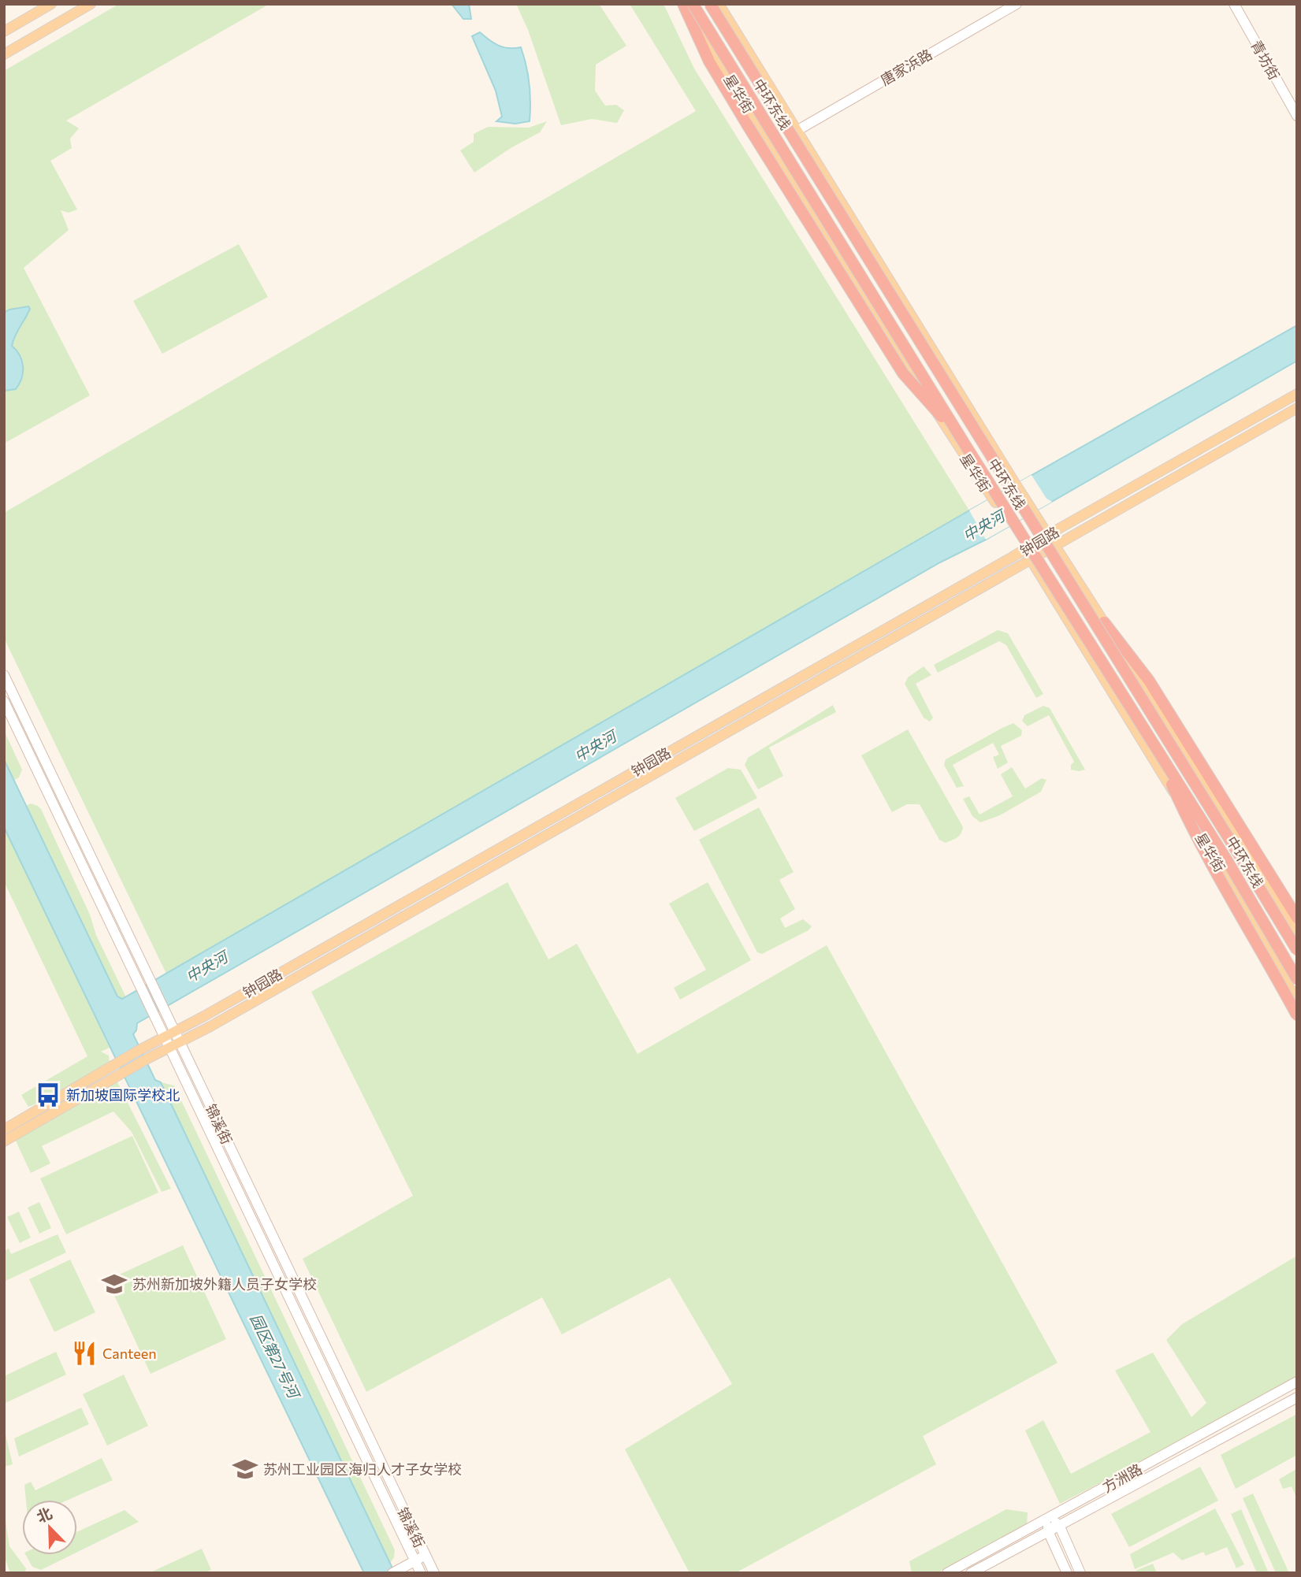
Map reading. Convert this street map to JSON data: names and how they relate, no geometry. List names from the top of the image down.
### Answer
{
  "streets": {
    "highway": ["中环东线"],
    "main road": [
      "青坊街",
      "唐家浜路",
      "星华街",
      "钟园路",
      "锦溪街",
      "方洲路"
    ]
  },
  "crossings": [
    ["唐家浜路", "星华街"],
    ["星华街", "钟园路"],
    ["钟园路", "锦溪街"]
  ],
  "water": ["中央河", "园区第27号河"],
  "places": {
    "bus stop": ["新加坡国际学校北"],
    "school or university": ["苏州新加坡外籍人员子女学校", "苏州工业园区海归人才子女学校"],
    "restaurant": ["Canteen"]
  },
  "north": "top left"
}
